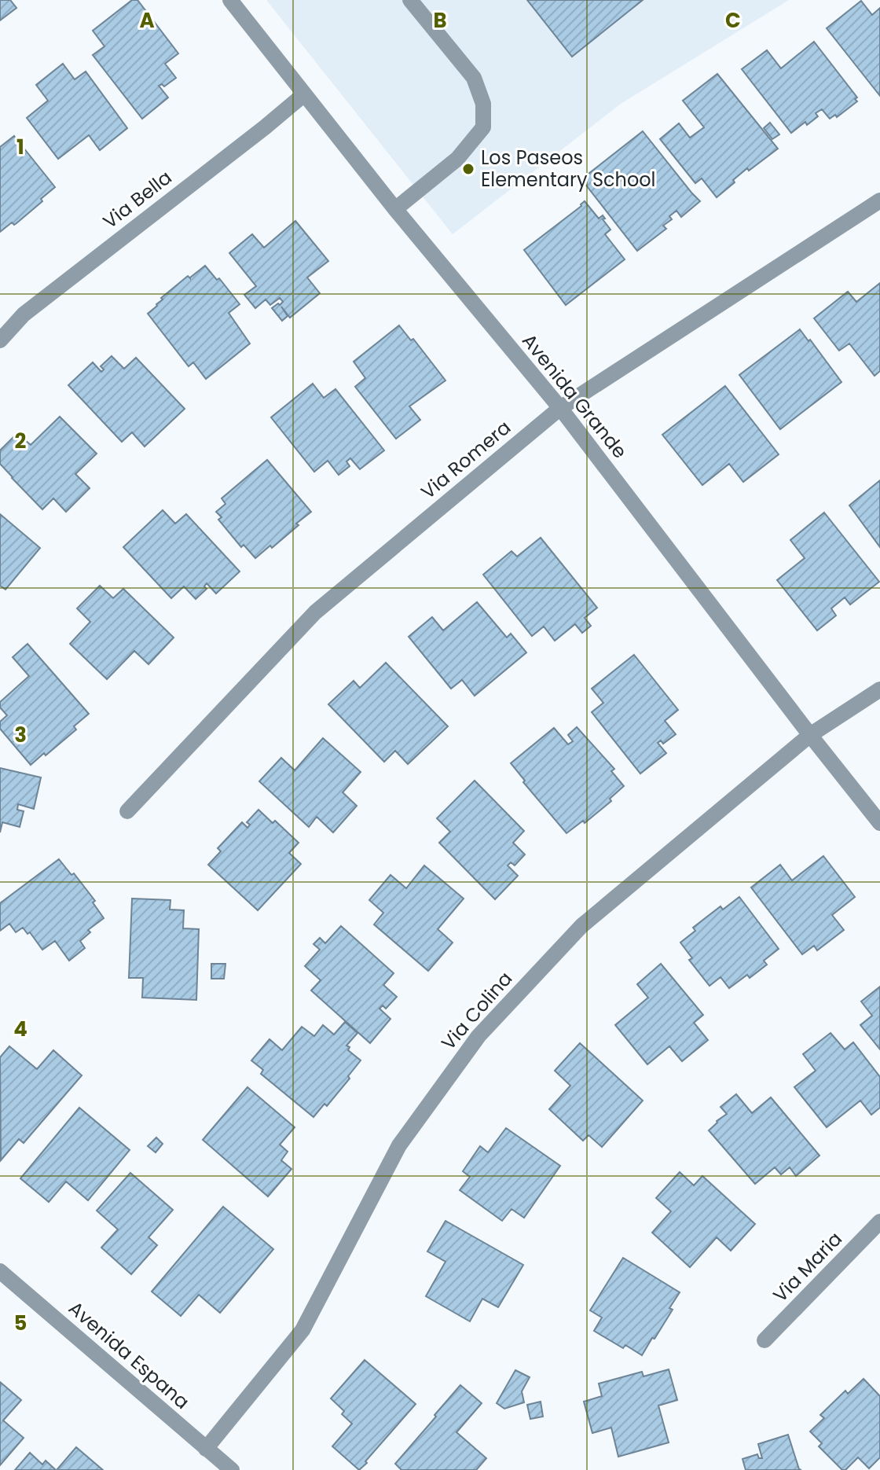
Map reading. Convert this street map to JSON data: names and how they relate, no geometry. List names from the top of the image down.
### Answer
{
  "streets": {
    "street": [
      "Via Bella",
      "Avenida Grande",
      "Via Romera",
      "Via Colina",
      "Via Maria",
      "Avenida Espana"
    ]
  },
  "crossings": [
    ["Via Bella", "Avenida Grande"],
    ["Avenida Grande", "Via Romera"],
    ["Avenida Grande", "Via Colina"],
    ["Via Colina", "Avenida Espana"]
  ],
  "places": ["Los Paseos Elementary School"],
  "grid": {
    "columns": ["A", "B", "C"],
    "rows": [
      "1",
      "2",
      "3",
      "4",
      "5"
    ]
  }
}
